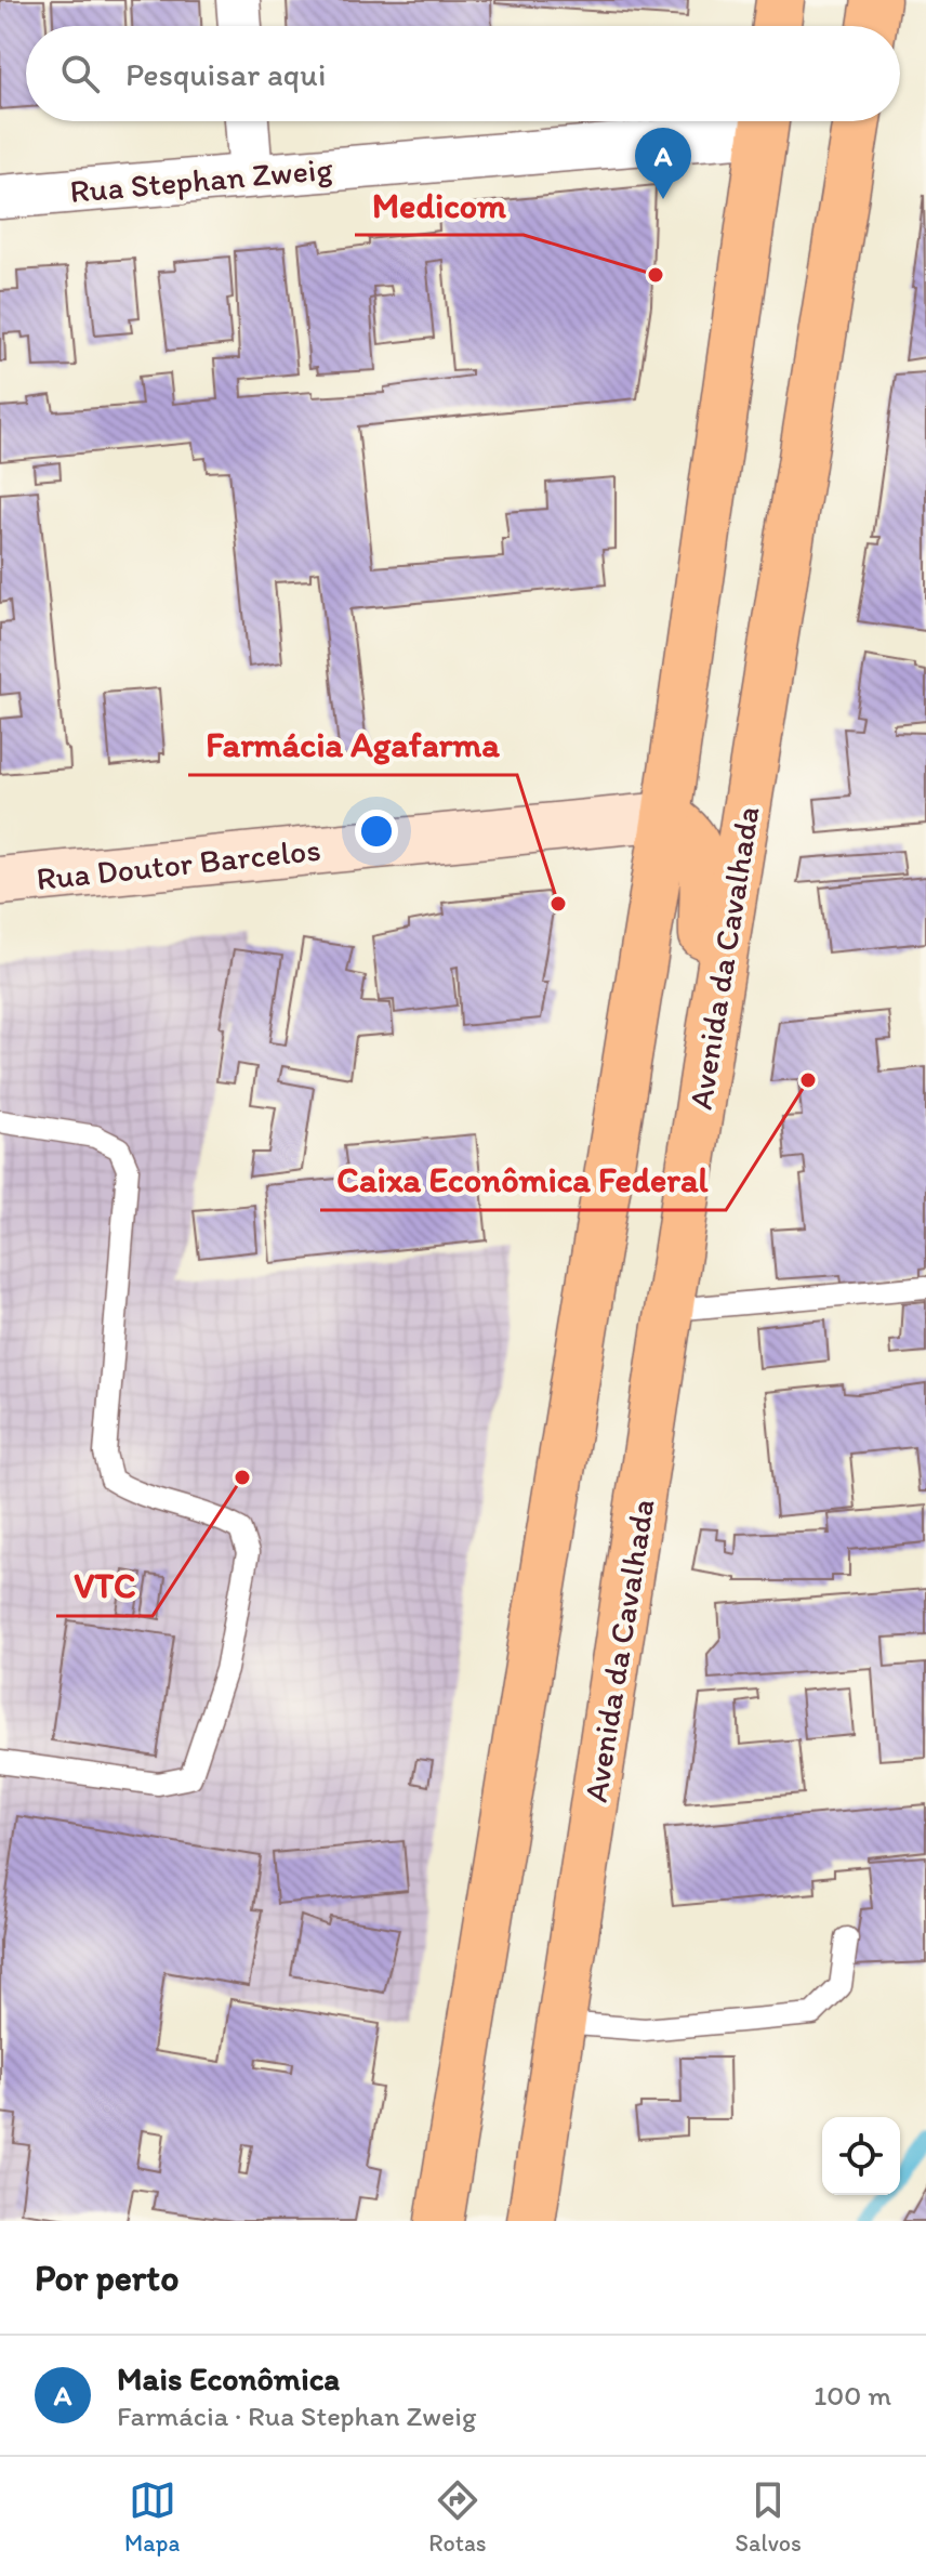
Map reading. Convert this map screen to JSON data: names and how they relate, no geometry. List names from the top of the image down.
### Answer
{
  "streets": {
    "main road": ["Avenida da Cavalhada"],
    "street": ["Rua Stephan Zweig", "Rua Doutor Barcelos"]
  },
  "places": [
    "Medicom",
    "Farmácia Agafarma",
    "Caixa Econômica Federal",
    "VTC"
  ],
  "page": {
    "search": "Pesquisar aqui",
    "pins": "A",
    "heading": "Por perto",
    "list": [
      {
        "mark": "A",
        "name": "Mais Econômica",
        "note": "Farmácia · Rua Stephan Zweig",
        "value": "100 m"
      }
    ],
    "nav": ["Mapa", "Rotas", "Salvos"]
  }
}
